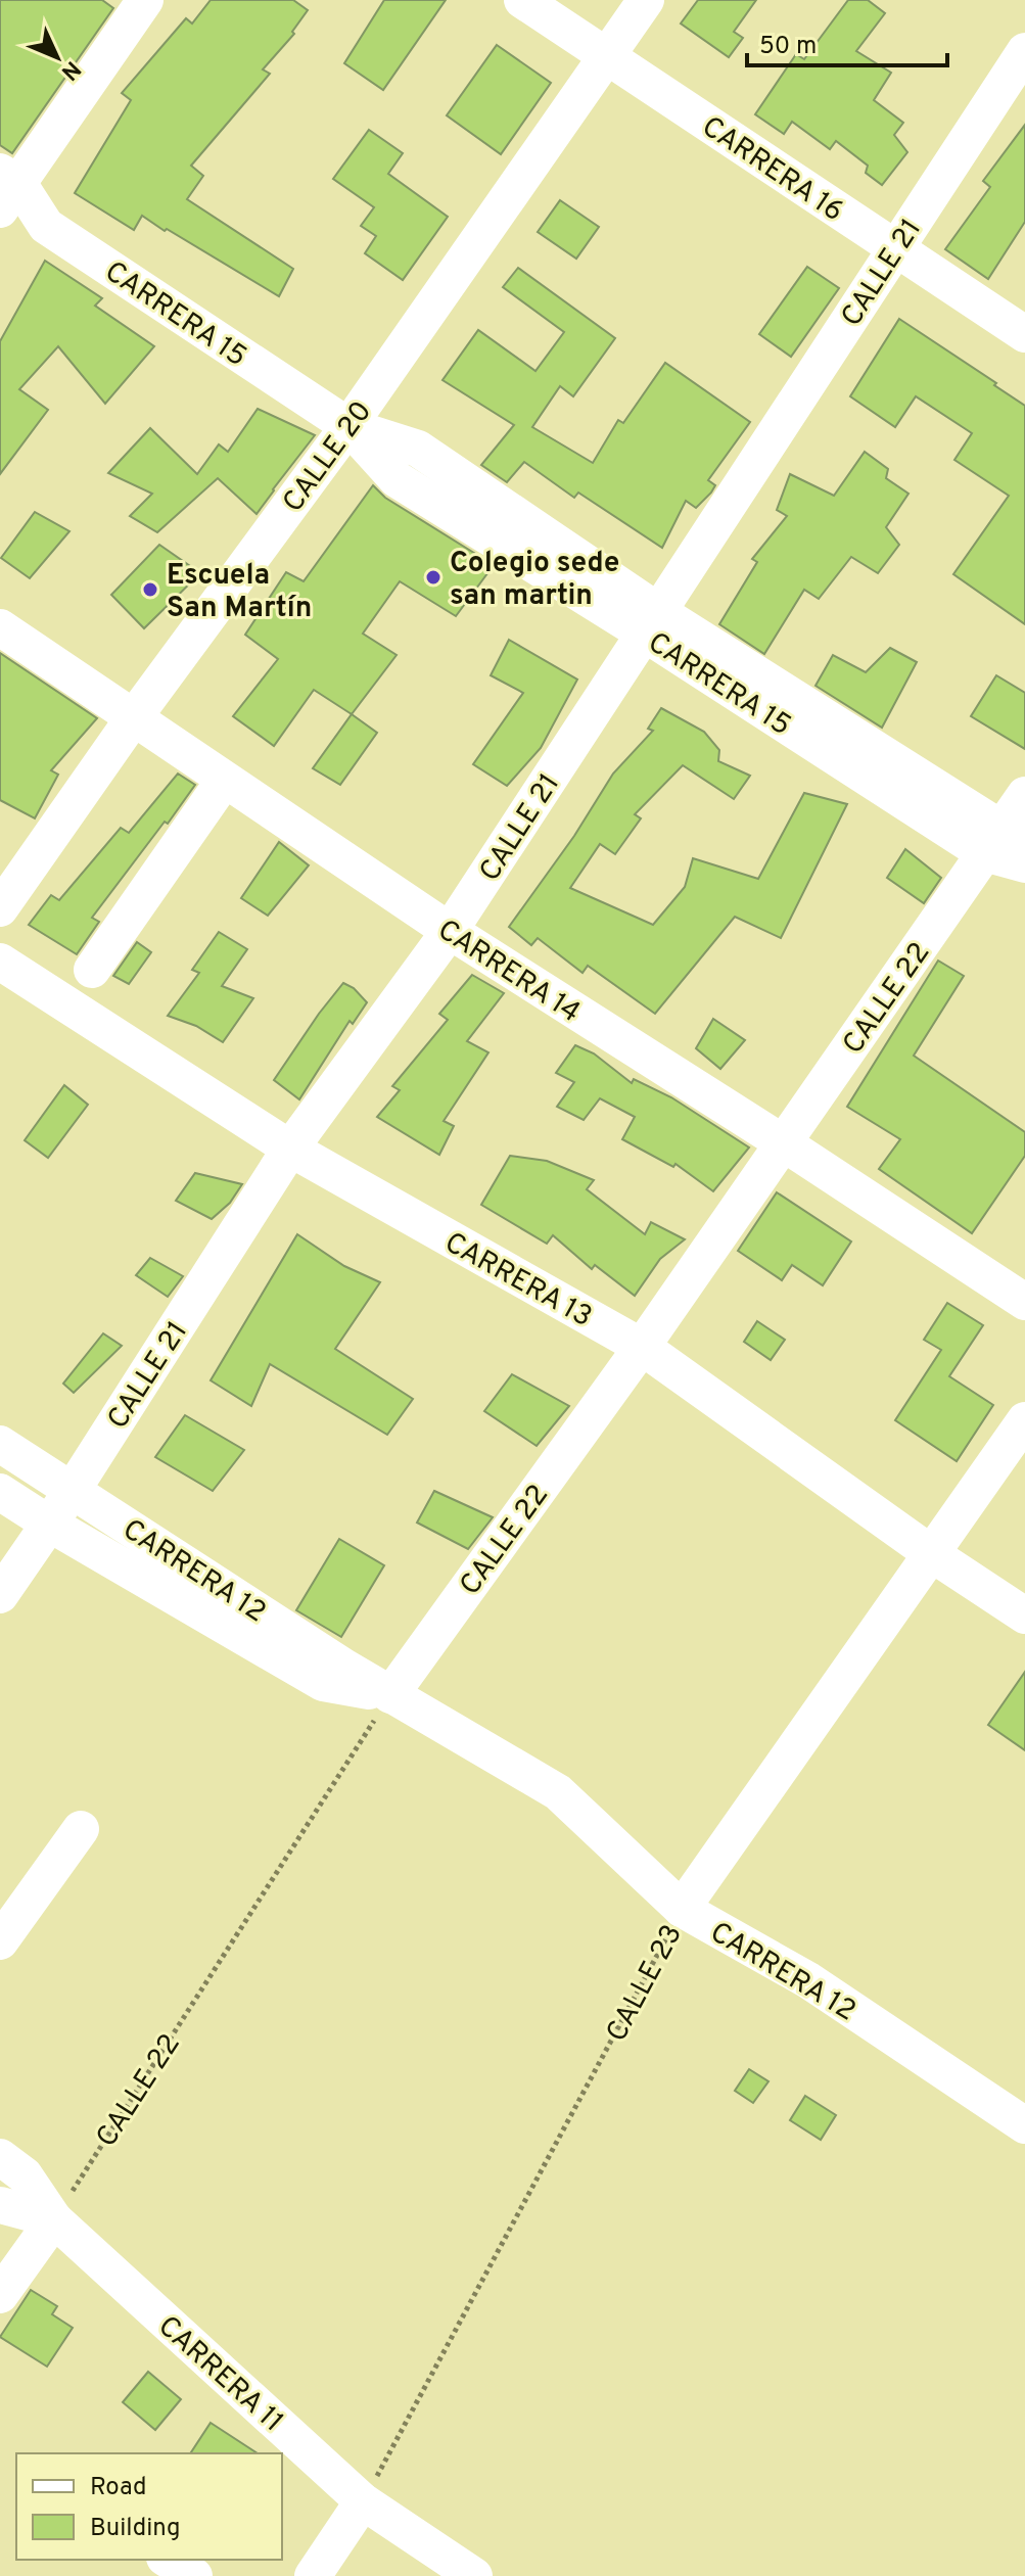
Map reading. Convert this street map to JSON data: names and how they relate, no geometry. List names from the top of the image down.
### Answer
{
  "streets": {
    "street": [
      "CARRERA 16",
      "CALLE 21",
      "CARRERA 15",
      "CALLE 20",
      "CARRERA 14",
      "CALLE 22",
      "CARRERA 13",
      "CARRERA 12",
      "CALLE 23",
      "CARRERA 11"
    ]
  },
  "crossings": [
    ["CARRERA 16", "CALLE 21"],
    ["CARRERA 16", "CALLE 20"],
    ["CALLE 21", "CARRERA 15"],
    ["CALLE 21", "CARRERA 14"],
    ["CALLE 21", "CARRERA 13"],
    ["CALLE 21", "CARRERA 12"],
    ["CARRERA 15", "CALLE 20"],
    ["CARRERA 15", "CALLE 22"],
    ["CALLE 20", "CARRERA 14"],
    ["CARRERA 14", "CALLE 22"],
    ["CALLE 22", "CARRERA 13"],
    ["CALLE 22", "CARRERA 12"],
    ["CALLE 22", "CARRERA 11"],
    ["CARRERA 13", "CALLE 23"],
    ["CARRERA 12", "CALLE 23"],
    ["CALLE 23", "CARRERA 11"]
  ],
  "places": ["Colegio sede san martin", "Escuela San Martín"],
  "legend": ["Road", "Building"],
  "scale_bar": "50 m",
  "north": "bottom right"
}
